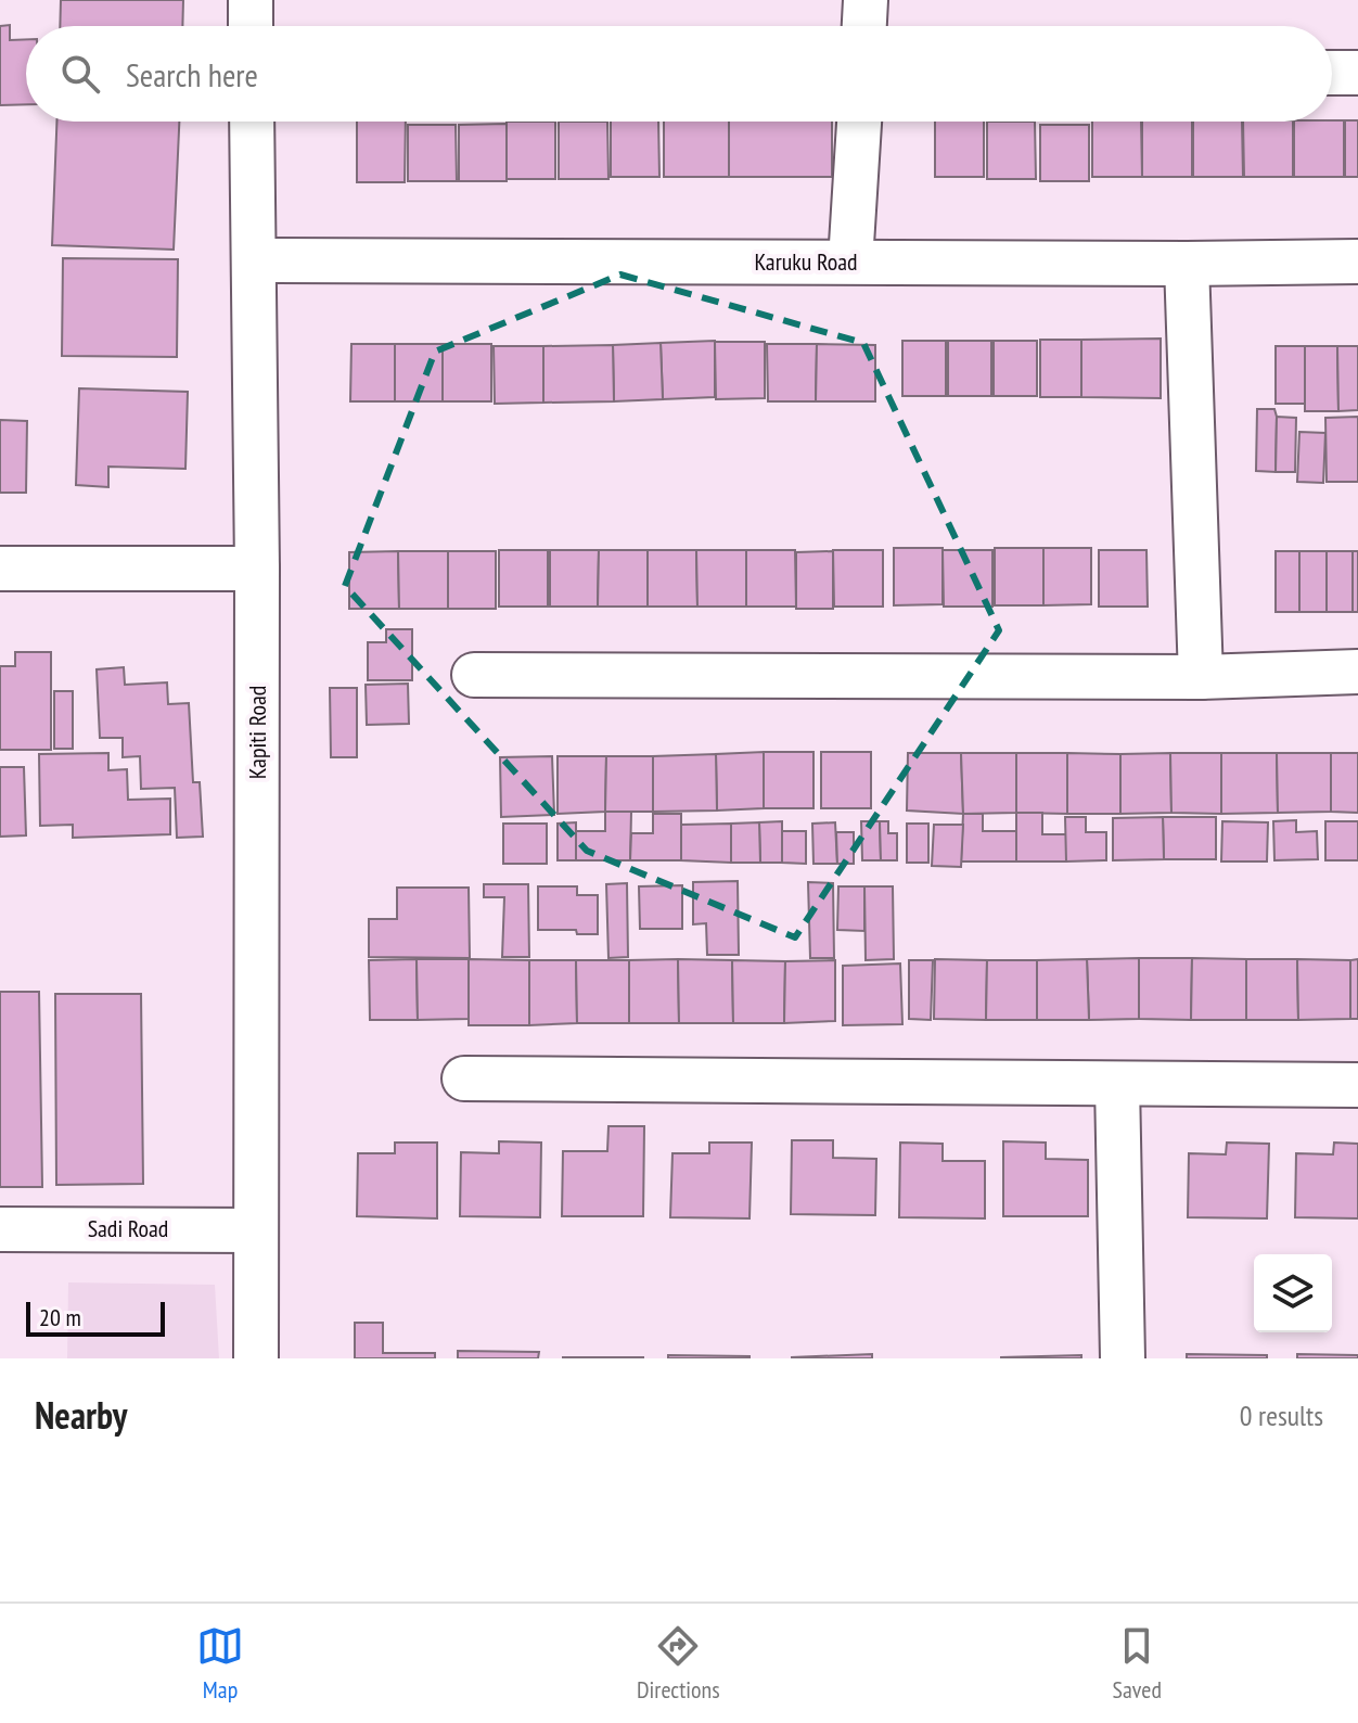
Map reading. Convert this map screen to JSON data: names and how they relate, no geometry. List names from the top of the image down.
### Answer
{
  "streets": {
    "street": ["Karuku Road", "Kapiti Road", "Sadi Road"]
  },
  "crossings": [
    ["Karuku Road", "Kapiti Road"],
    ["Kapiti Road", "Sadi Road"]
  ],
  "scale_bar": "20 m",
  "page": {
    "search": "Search here",
    "scale": "20 m",
    "heading": ["Nearby", "0 results"],
    "nav": ["Map", "Directions", "Saved"]
  }
}
